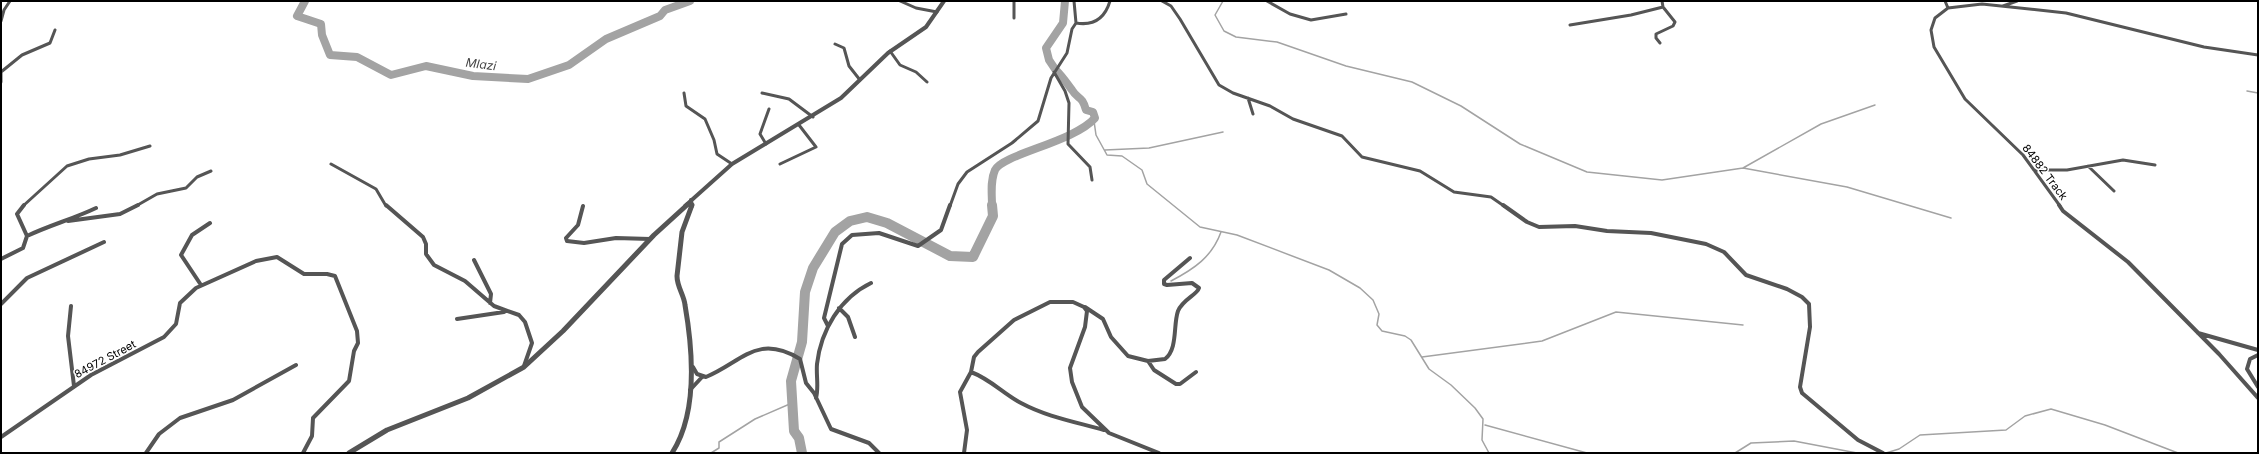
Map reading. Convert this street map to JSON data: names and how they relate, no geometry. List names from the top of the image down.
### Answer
{
  "streets": {
    "street": ["84882 Track", "84972 Street"]
  },
  "water": ["Mlazi"]
}
